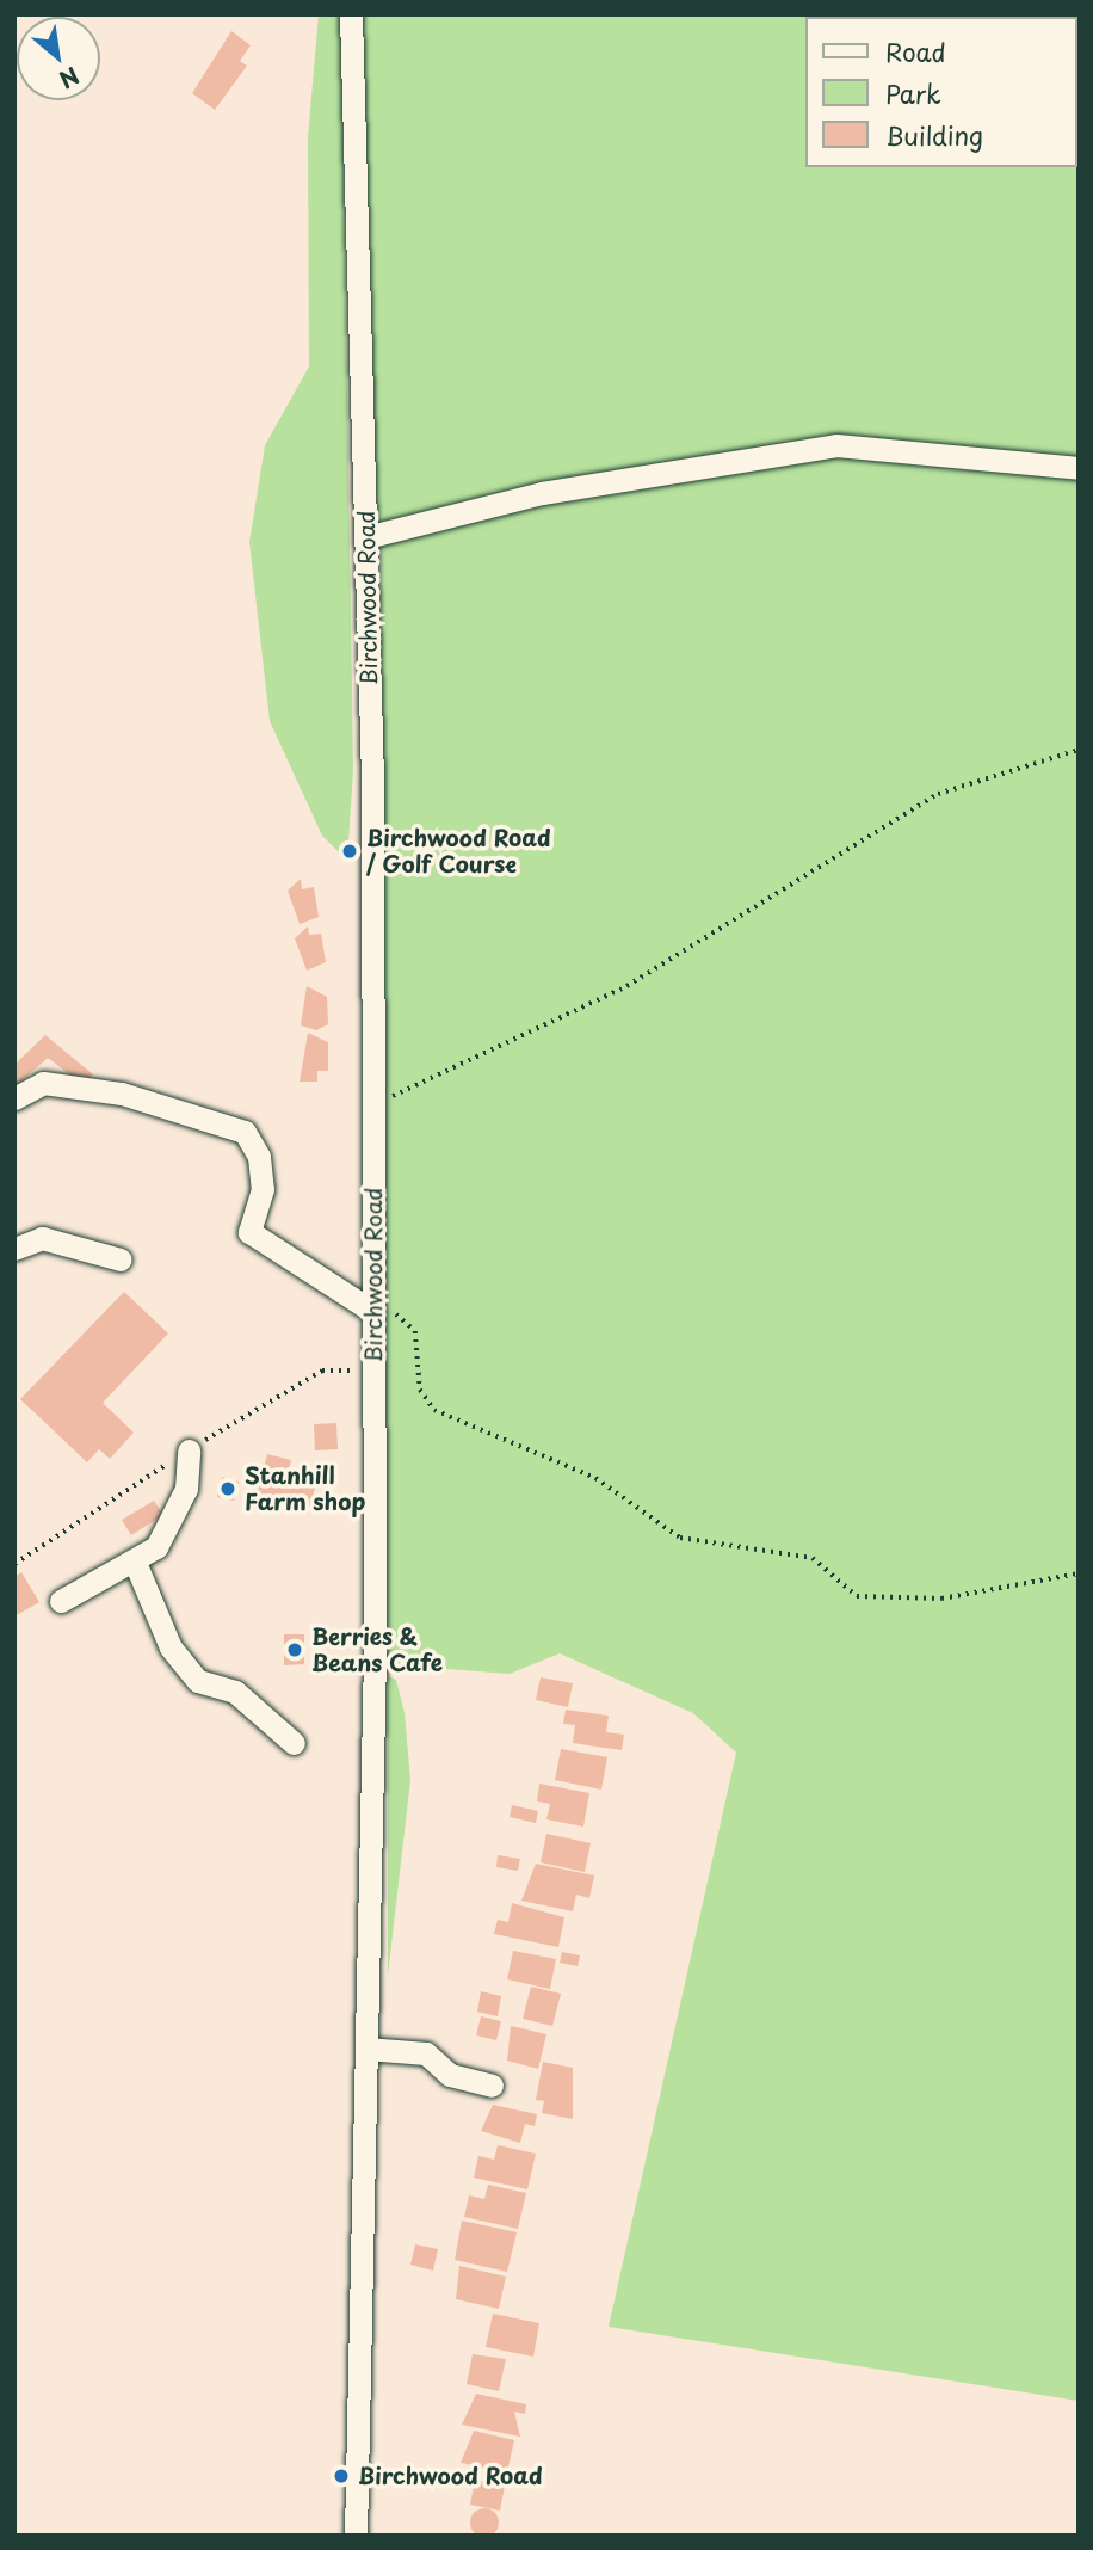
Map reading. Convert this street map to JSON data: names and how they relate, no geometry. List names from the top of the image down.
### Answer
{
  "streets": {
    "street": ["Birchwood Road"]
  },
  "places": [
    "Birchwood Road / Golf Course",
    "Stanhill Farm shop",
    "Berries & Beans Cafe",
    "Birchwood Road"
  ],
  "legend": ["Road", "Park", "Building"],
  "north": "bottom right"
}
